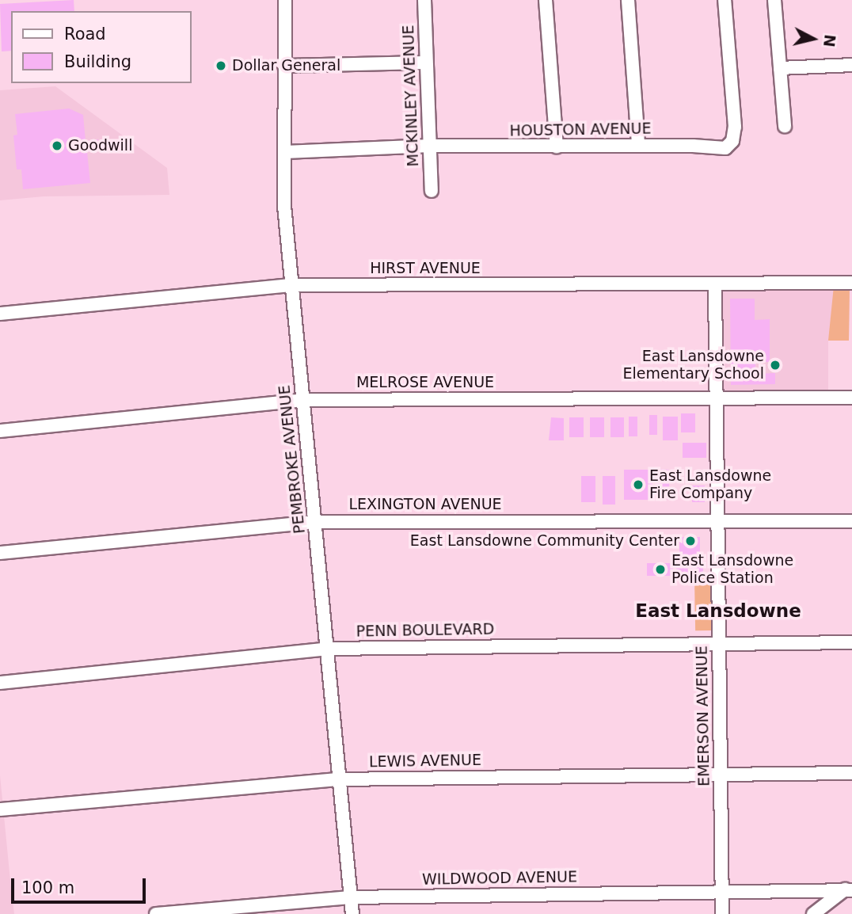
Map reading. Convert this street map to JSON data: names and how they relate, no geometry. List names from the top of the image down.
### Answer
{
  "streets": {
    "street": [
      "MCKINLEY AVENUE",
      "HOUSTON AVENUE",
      "HIRST AVENUE",
      "MELROSE AVENUE",
      "PEMBROKE AVENUE",
      "LEXINGTON AVENUE",
      "PENN BOULEVARD",
      "EMERSON AVENUE",
      "LEWIS AVENUE",
      "WILDWOOD AVENUE"
    ]
  },
  "crossings": [
    ["MCKINLEY AVENUE", "HOUSTON AVENUE"],
    ["HOUSTON AVENUE", "PEMBROKE AVENUE"],
    ["HIRST AVENUE", "PEMBROKE AVENUE"],
    ["HIRST AVENUE", "EMERSON AVENUE"],
    ["MELROSE AVENUE", "PEMBROKE AVENUE"],
    ["MELROSE AVENUE", "EMERSON AVENUE"],
    ["PEMBROKE AVENUE", "LEXINGTON AVENUE"],
    ["PEMBROKE AVENUE", "PENN BOULEVARD"],
    ["PEMBROKE AVENUE", "LEWIS AVENUE"],
    ["PEMBROKE AVENUE", "WILDWOOD AVENUE"],
    ["LEXINGTON AVENUE", "EMERSON AVENUE"],
    ["PENN BOULEVARD", "EMERSON AVENUE"],
    ["EMERSON AVENUE", "LEWIS AVENUE"],
    ["EMERSON AVENUE", "WILDWOOD AVENUE"]
  ],
  "districts": ["East Lansdowne"],
  "places": [
    "Dollar General",
    "Goodwill",
    "East Lansdowne Elementary School",
    "East Lansdowne Fire Company",
    "East Lansdowne Community Center",
    "East Lansdowne Police Station"
  ],
  "legend": ["Road", "Building"],
  "scale_bar": "100 m",
  "north": "right"
}
